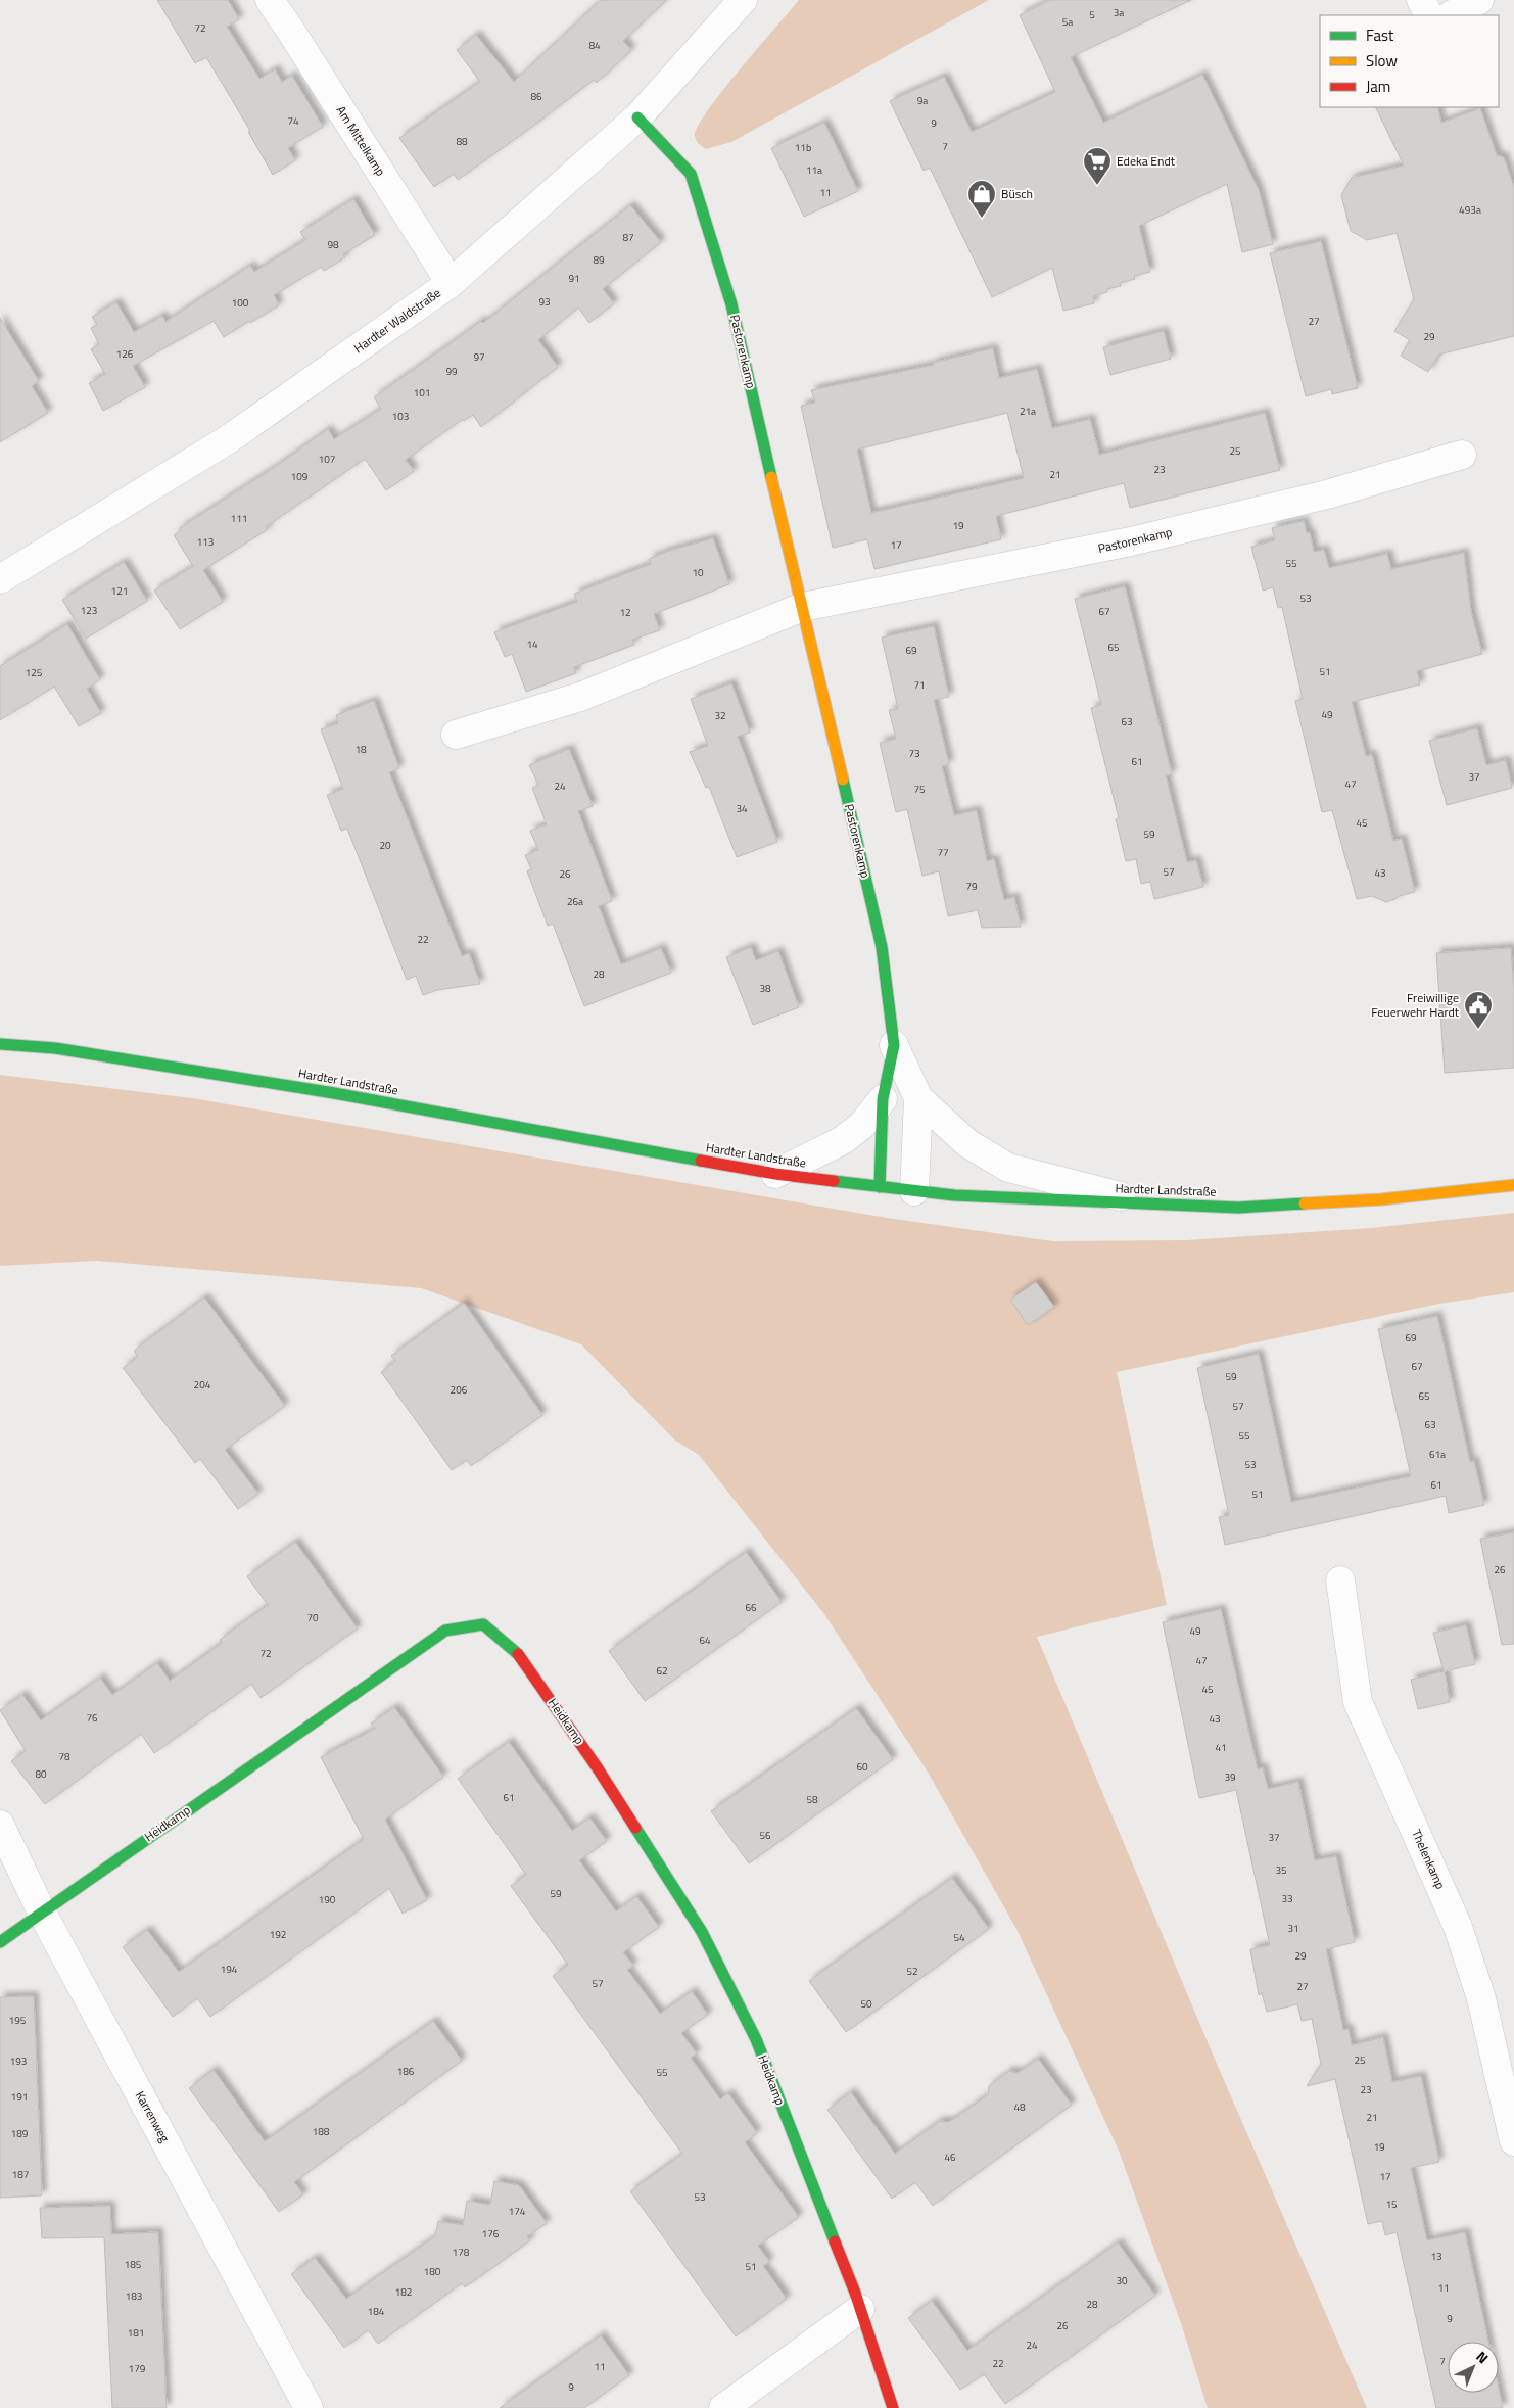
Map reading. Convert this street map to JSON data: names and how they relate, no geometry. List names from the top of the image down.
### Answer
{
  "streets": {
    "street": [
      "Am Mittelkamp",
      "Hardter Waldstraße",
      "Pastorenkamp",
      "Hardter Landstraße",
      "Heidkamp",
      "Thelenkamp",
      "Karrenweg"
    ]
  },
  "crossings": [
    ["Am Mittelkamp", "Hardter Waldstraße"],
    ["Hardter Waldstraße", "Pastorenkamp"],
    ["Pastorenkamp", "Hardter Landstraße"],
    ["Heidkamp", "Karrenweg"]
  ],
  "places": {
    "supermarket": ["Edeka Endt"],
    "shop": ["Büsch"],
    "public building": ["Freiwillige Feuerwehr Hardt"]
  },
  "house_numbers": [
    "3a",
    "5",
    "5a",
    "72",
    "84",
    "86",
    "9a",
    "74",
    "9",
    "88",
    "7",
    "11b",
    "11a",
    "11",
    "493a",
    "87",
    "98",
    "89",
    "91",
    "93",
    "100",
    "27",
    "29",
    "126",
    "97",
    "99",
    "101",
    "21a",
    "103",
    "25",
    "107",
    "23",
    "21",
    "109",
    "111",
    "19",
    "113",
    "17",
    "55",
    "10",
    "121",
    "53",
    "123",
    "67",
    "12",
    "14",
    "65",
    "69",
    "51",
    "125",
    "71",
    "49",
    "32",
    "63",
    "18",
    "73",
    "61",
    "37",
    "47",
    "24",
    "75",
    "34",
    "45",
    "59",
    "20",
    "77",
    "57",
    "43",
    "26",
    "79",
    "26a",
    "22",
    "28",
    "38",
    "69",
    "67",
    "59",
    "204",
    "206",
    "65",
    "57",
    "63",
    "55",
    "61a",
    "53",
    "61",
    "51",
    "26",
    "66",
    "70",
    "49",
    "64",
    "72",
    "47",
    "62",
    "45",
    "76",
    "43",
    "41",
    "78",
    "60",
    "80",
    "39",
    "61",
    "58",
    "56",
    "37",
    "35",
    "59",
    "33",
    "190",
    "31",
    "192",
    "54",
    "29",
    "194",
    "52",
    "57",
    "27",
    "50",
    "195",
    "25",
    "193",
    "186",
    "55",
    "23",
    "191",
    "48",
    "21",
    "188",
    "189",
    "19",
    "46",
    "187",
    "17",
    "53",
    "15",
    "174",
    "176",
    "178",
    "13",
    "185",
    "51",
    "180",
    "30",
    "11",
    "182",
    "183",
    "28",
    "184",
    "9",
    "26",
    "181",
    "24",
    "7",
    "22",
    "11",
    "179",
    "9"
  ],
  "legend": ["Fast", "Slow", "Jam"],
  "north": "top right"
}
